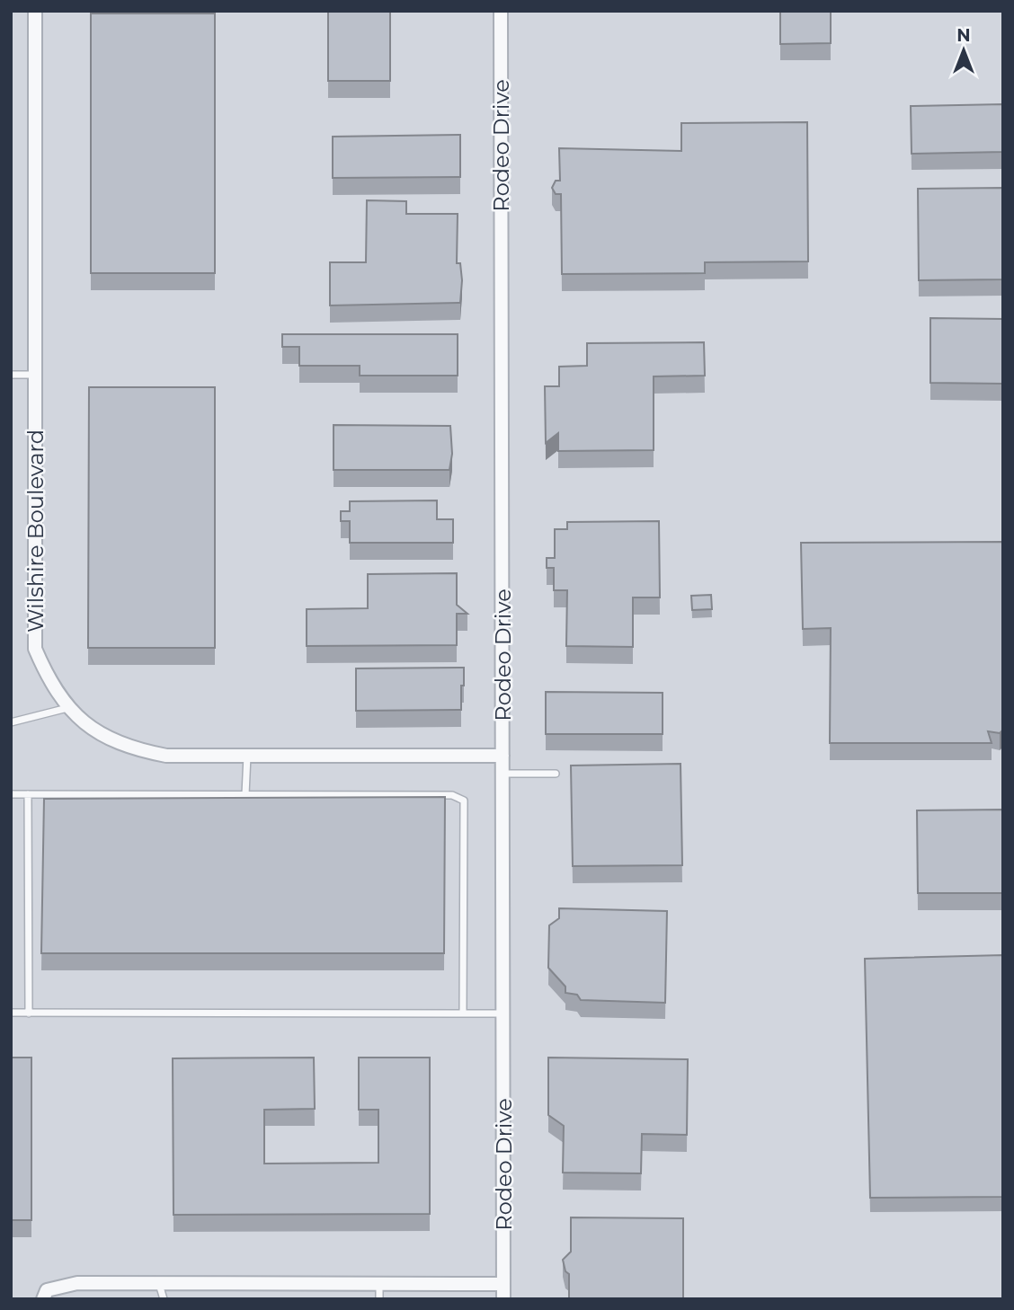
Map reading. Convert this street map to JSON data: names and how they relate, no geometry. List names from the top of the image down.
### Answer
{
  "streets": {
    "street": ["Rodeo Drive", "Wilshire Boulevard"]
  },
  "crossings": [
    ["Rodeo Drive", "Wilshire Boulevard"]
  ],
  "north": "top"
}
